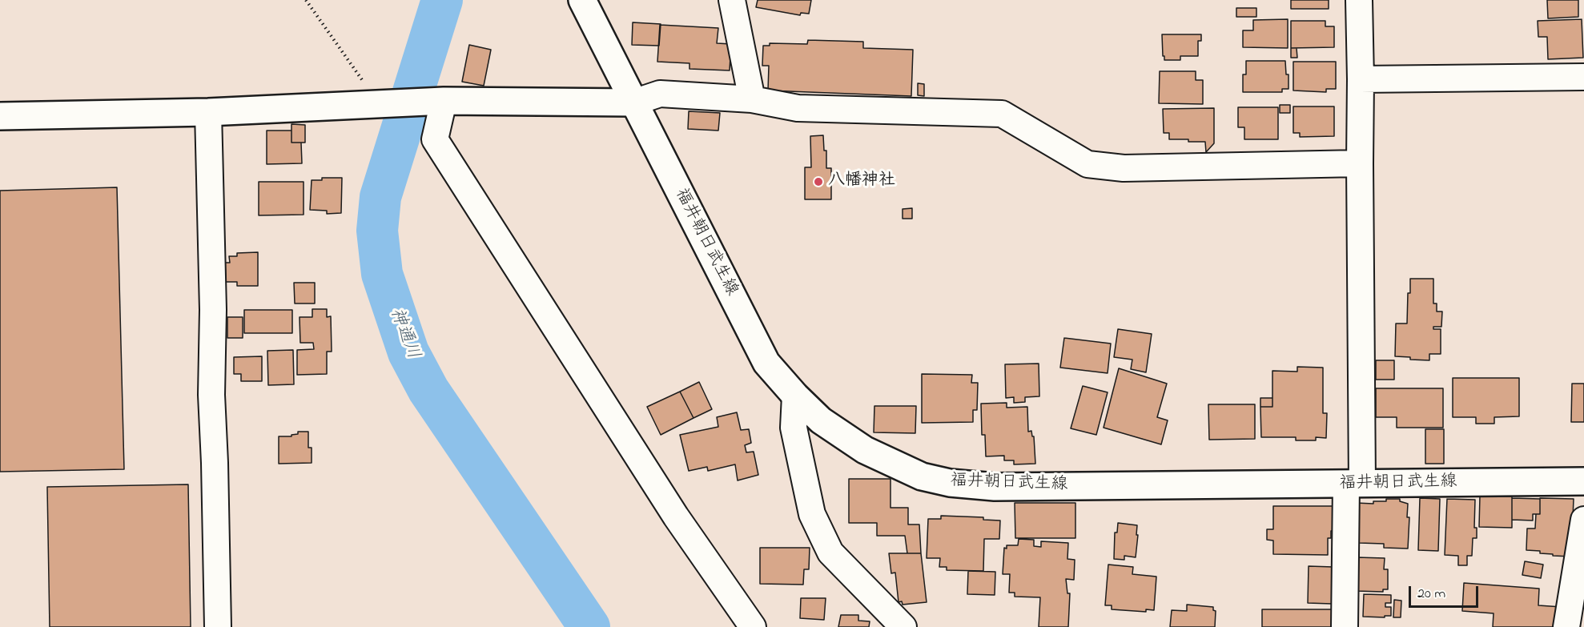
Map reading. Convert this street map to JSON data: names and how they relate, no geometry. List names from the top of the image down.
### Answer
{
  "streets": {
    "main road": ["福井朝日武生線"]
  },
  "water": ["神通川"],
  "places": ["八幡神社"],
  "scale_bar": "20 m"
}
